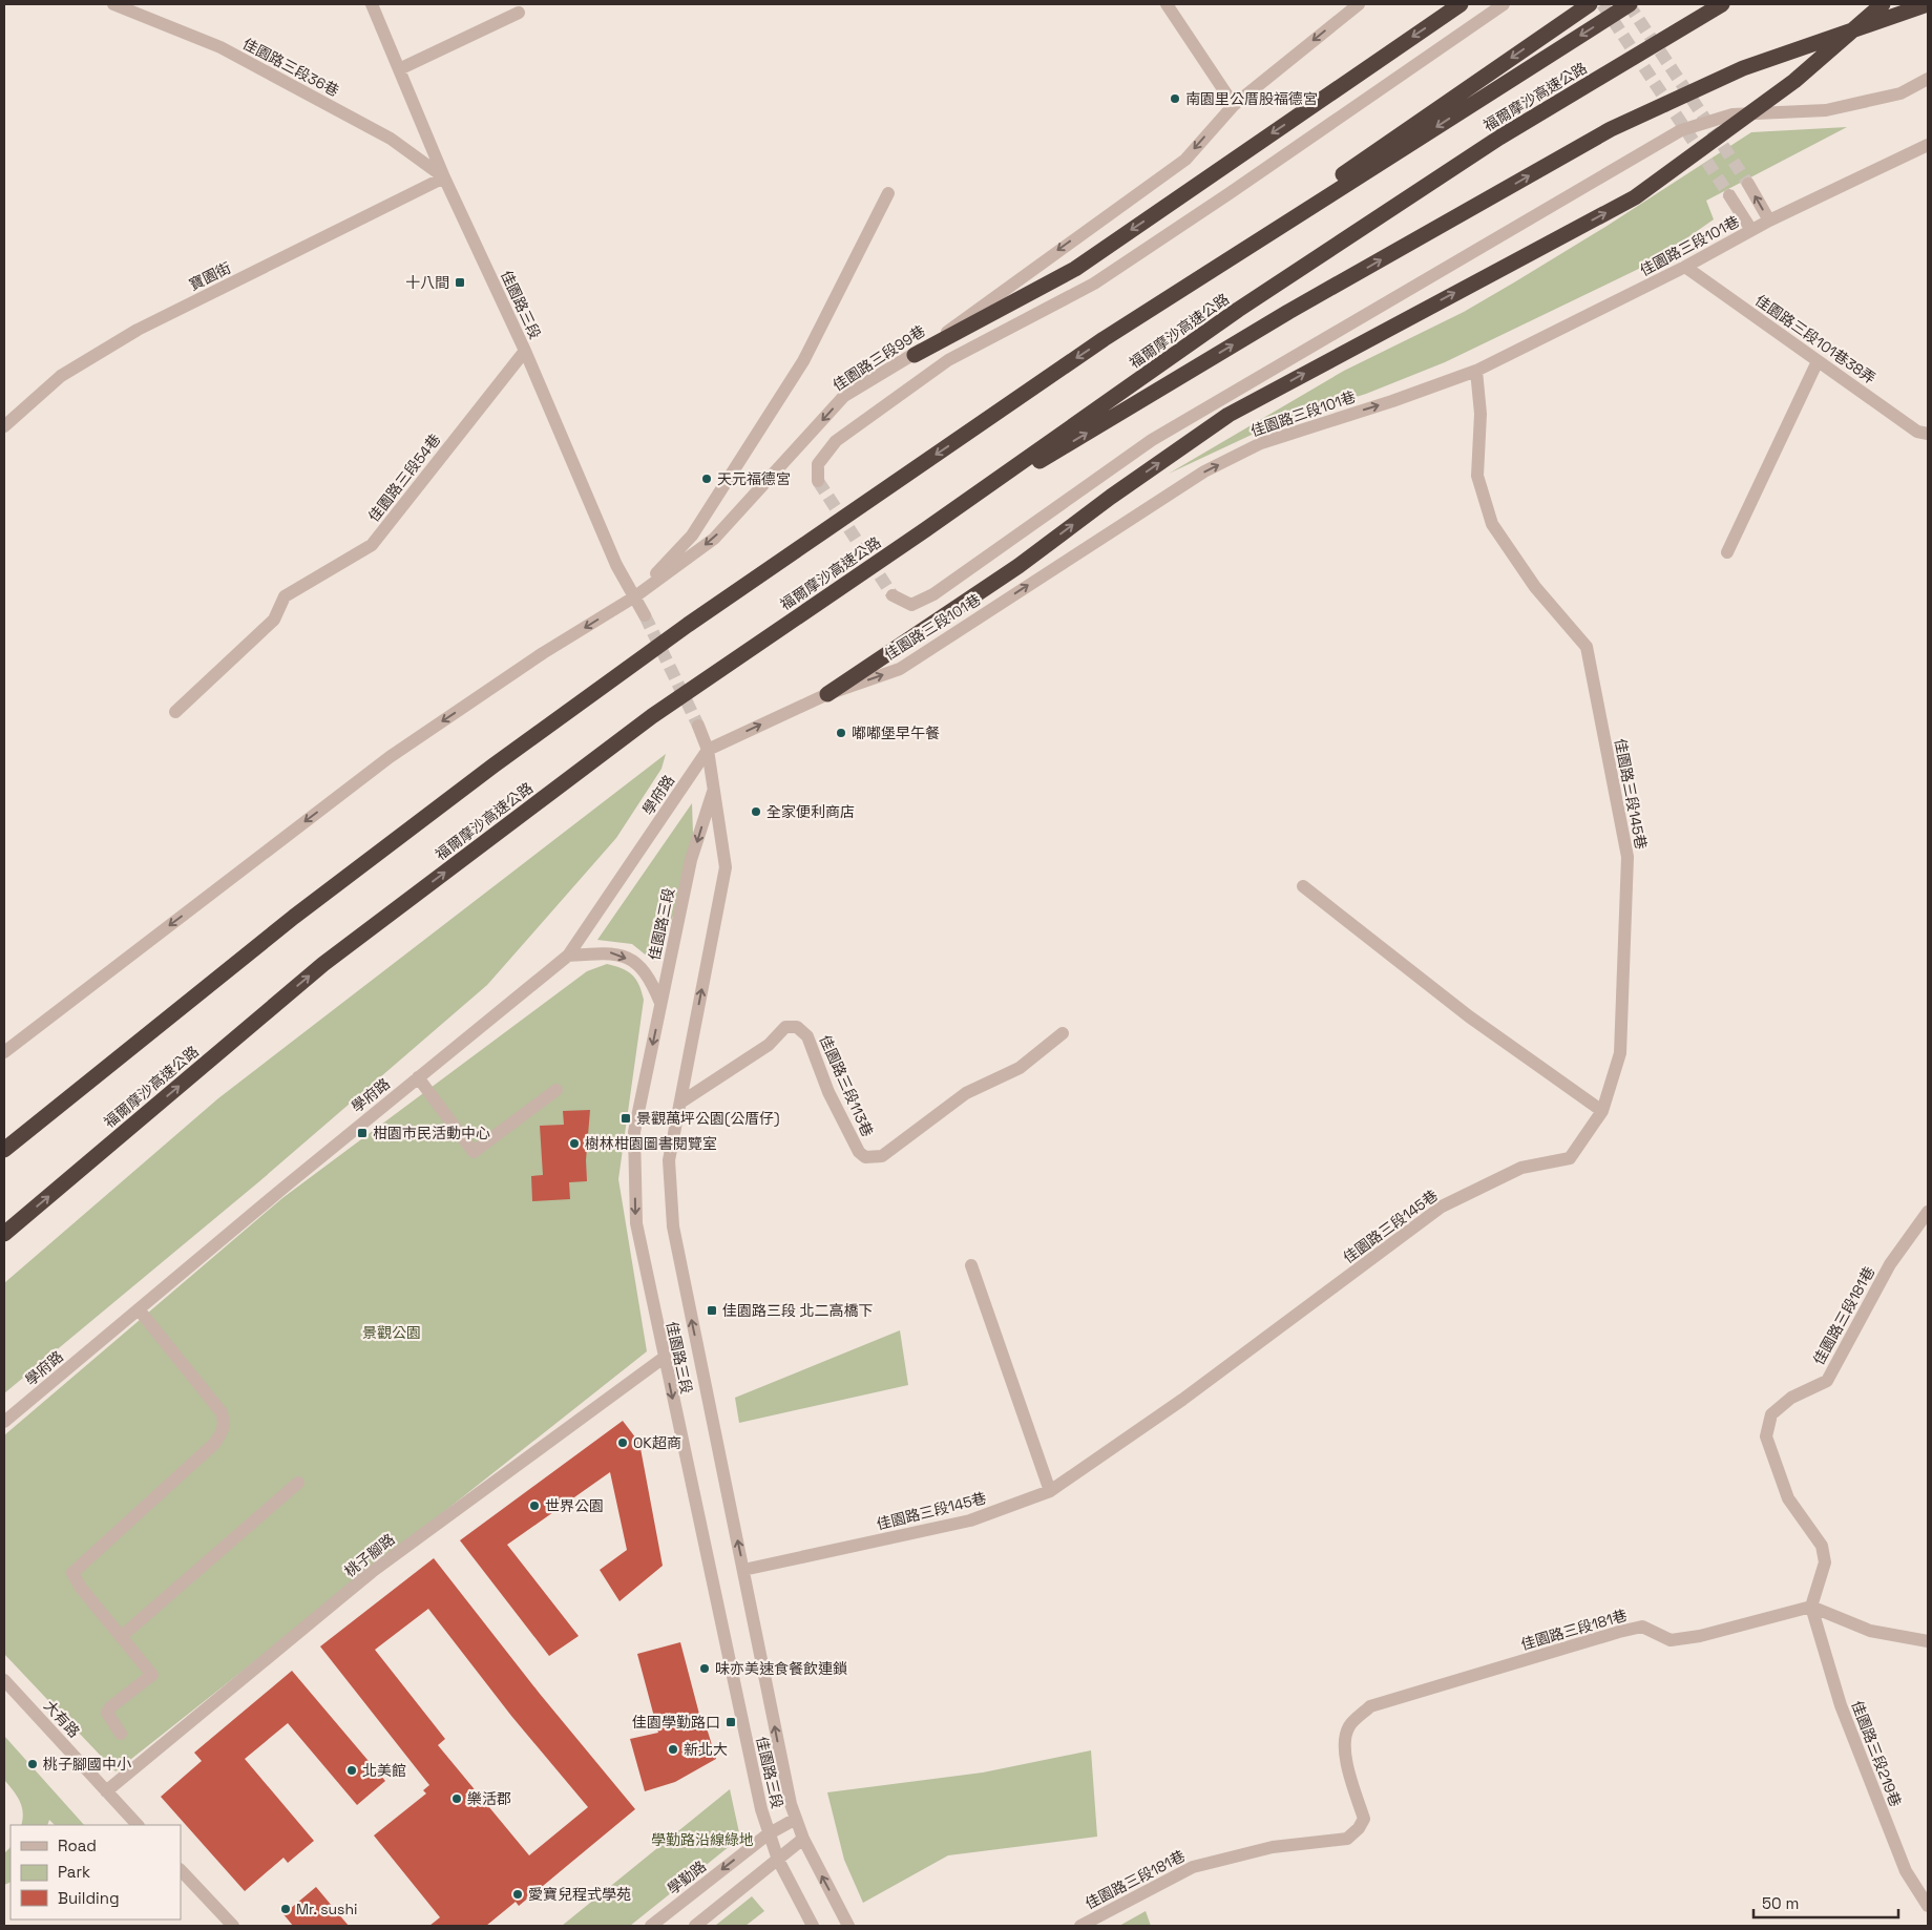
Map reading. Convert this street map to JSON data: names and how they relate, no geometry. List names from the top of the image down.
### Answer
{
  "streets": {
    "highway": ["福爾摩沙高速公路"],
    "street": [
      "佳園路三段36巷",
      "佳園路三段101巷",
      "寶園街",
      "佳園路三段",
      "佳園路三段101巷38弄",
      "佳園路三段99巷",
      "佳園路三段54巷",
      "佳園路三段145巷",
      "學府路",
      "佳園路三段113巷",
      "佳園路三段181巷",
      "桃子腳路",
      "大有路",
      "佳園路三段219巷",
      "學勤路"
    ]
  },
  "crossings": [
    ["佳園路三段36巷", "寶園街"],
    ["佳園路三段36巷", "佳園路三段"],
    ["佳園路三段101巷", "佳園路三段"],
    ["佳園路三段101巷", "佳園路三段101巷38弄"],
    ["佳園路三段101巷", "佳園路三段145巷"],
    ["佳園路三段101巷", "學府路"],
    ["寶園街", "佳園路三段"],
    ["佳園路三段", "佳園路三段99巷"],
    ["佳園路三段", "佳園路三段54巷"],
    ["佳園路三段", "佳園路三段145巷"],
    ["佳園路三段", "學府路"],
    ["佳園路三段", "佳園路三段113巷"],
    ["佳園路三段", "桃子腳路"],
    ["佳園路三段", "學勤路"],
    ["佳園路三段181巷", "佳園路三段219巷"],
    ["桃子腳路", "大有路"]
  ],
  "parks": ["景觀公園", "學勤路沿線綠地"],
  "places": {
    "other": [
      "南園里公厝股福德宮",
      "天元福德宮",
      "嘟嘟堡早午餐",
      "全家便利商店",
      "樹林柑園圖書閱覽室",
      "OK超商",
      "世界公園",
      "味亦美速食餐飲連鎖",
      "新北大",
      "桃子腳國中小",
      "北美館",
      "樂活郡",
      "愛寶兒程式學苑",
      "Mr. sushi"
    ],
    "transit": [
      "十八間",
      "景觀萬坪公園(公厝仔)",
      "柑園市民活動中心",
      "佳園路三段 北二高橋下",
      "佳園學勤路口"
    ]
  },
  "legend": ["Road", "Park", "Building"],
  "scale_bar": "50 m"
}
